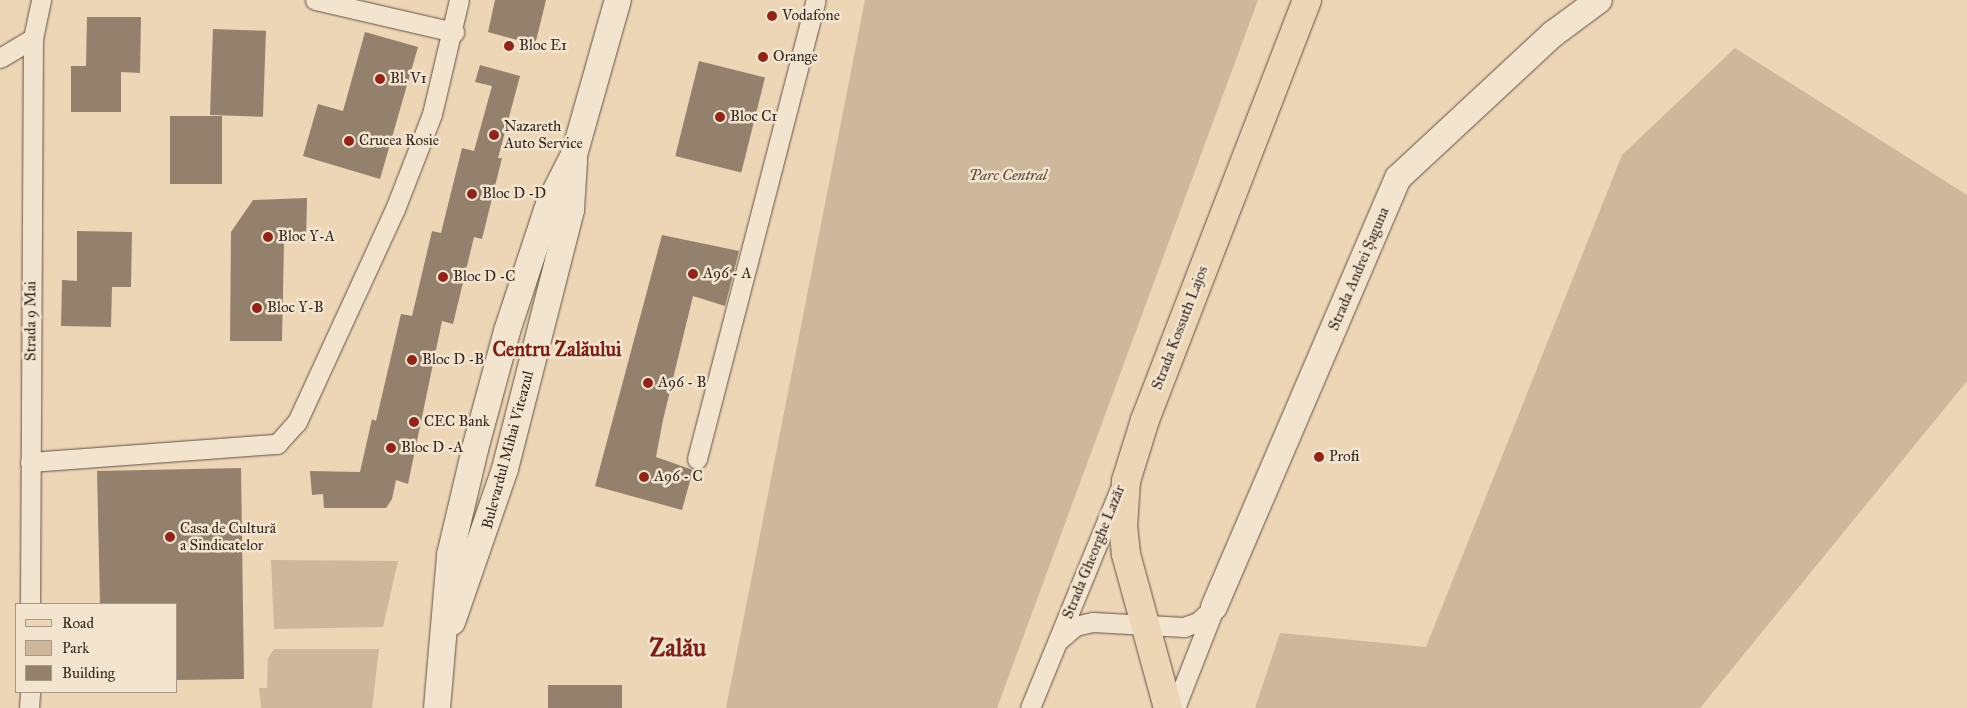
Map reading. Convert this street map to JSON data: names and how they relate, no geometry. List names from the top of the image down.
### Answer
{
  "streets": {
    "main road": ["Strada Andrei Șaguna", "Strada Kossuth Lajos", "Bulevardul Mihai Viteazul"],
    "street": ["Strada 9 Mai", "Strada Gheorghe Lazăr"]
  },
  "crossings": [
    ["Strada Andrei Șaguna", "Strada Kossuth Lajos"],
    ["Strada Andrei Șaguna", "Strada Gheorghe Lazăr"],
    ["Strada Kossuth Lajos", "Strada Gheorghe Lazăr"]
  ],
  "districts": ["Centru Zalăului", "Zalău"],
  "parks": ["Parc Central"],
  "places": [
    "Vodafone",
    "Bloc E1",
    "Orange",
    "Bl. V1",
    "Bloc C1",
    "Nazareth Auto Service",
    "Crucea Rosie",
    "Bloc D -D",
    "Bloc Y-A",
    "A96 - A",
    "Bloc D -C",
    "Bloc Y-B",
    "Bloc D -B",
    "A96 - B",
    "CEC Bank",
    "Bloc D -A",
    "Profi",
    "A96 - C",
    "Casa de Cultură a Sindicatelor"
  ],
  "legend": ["Road", "Park", "Building"]
}
